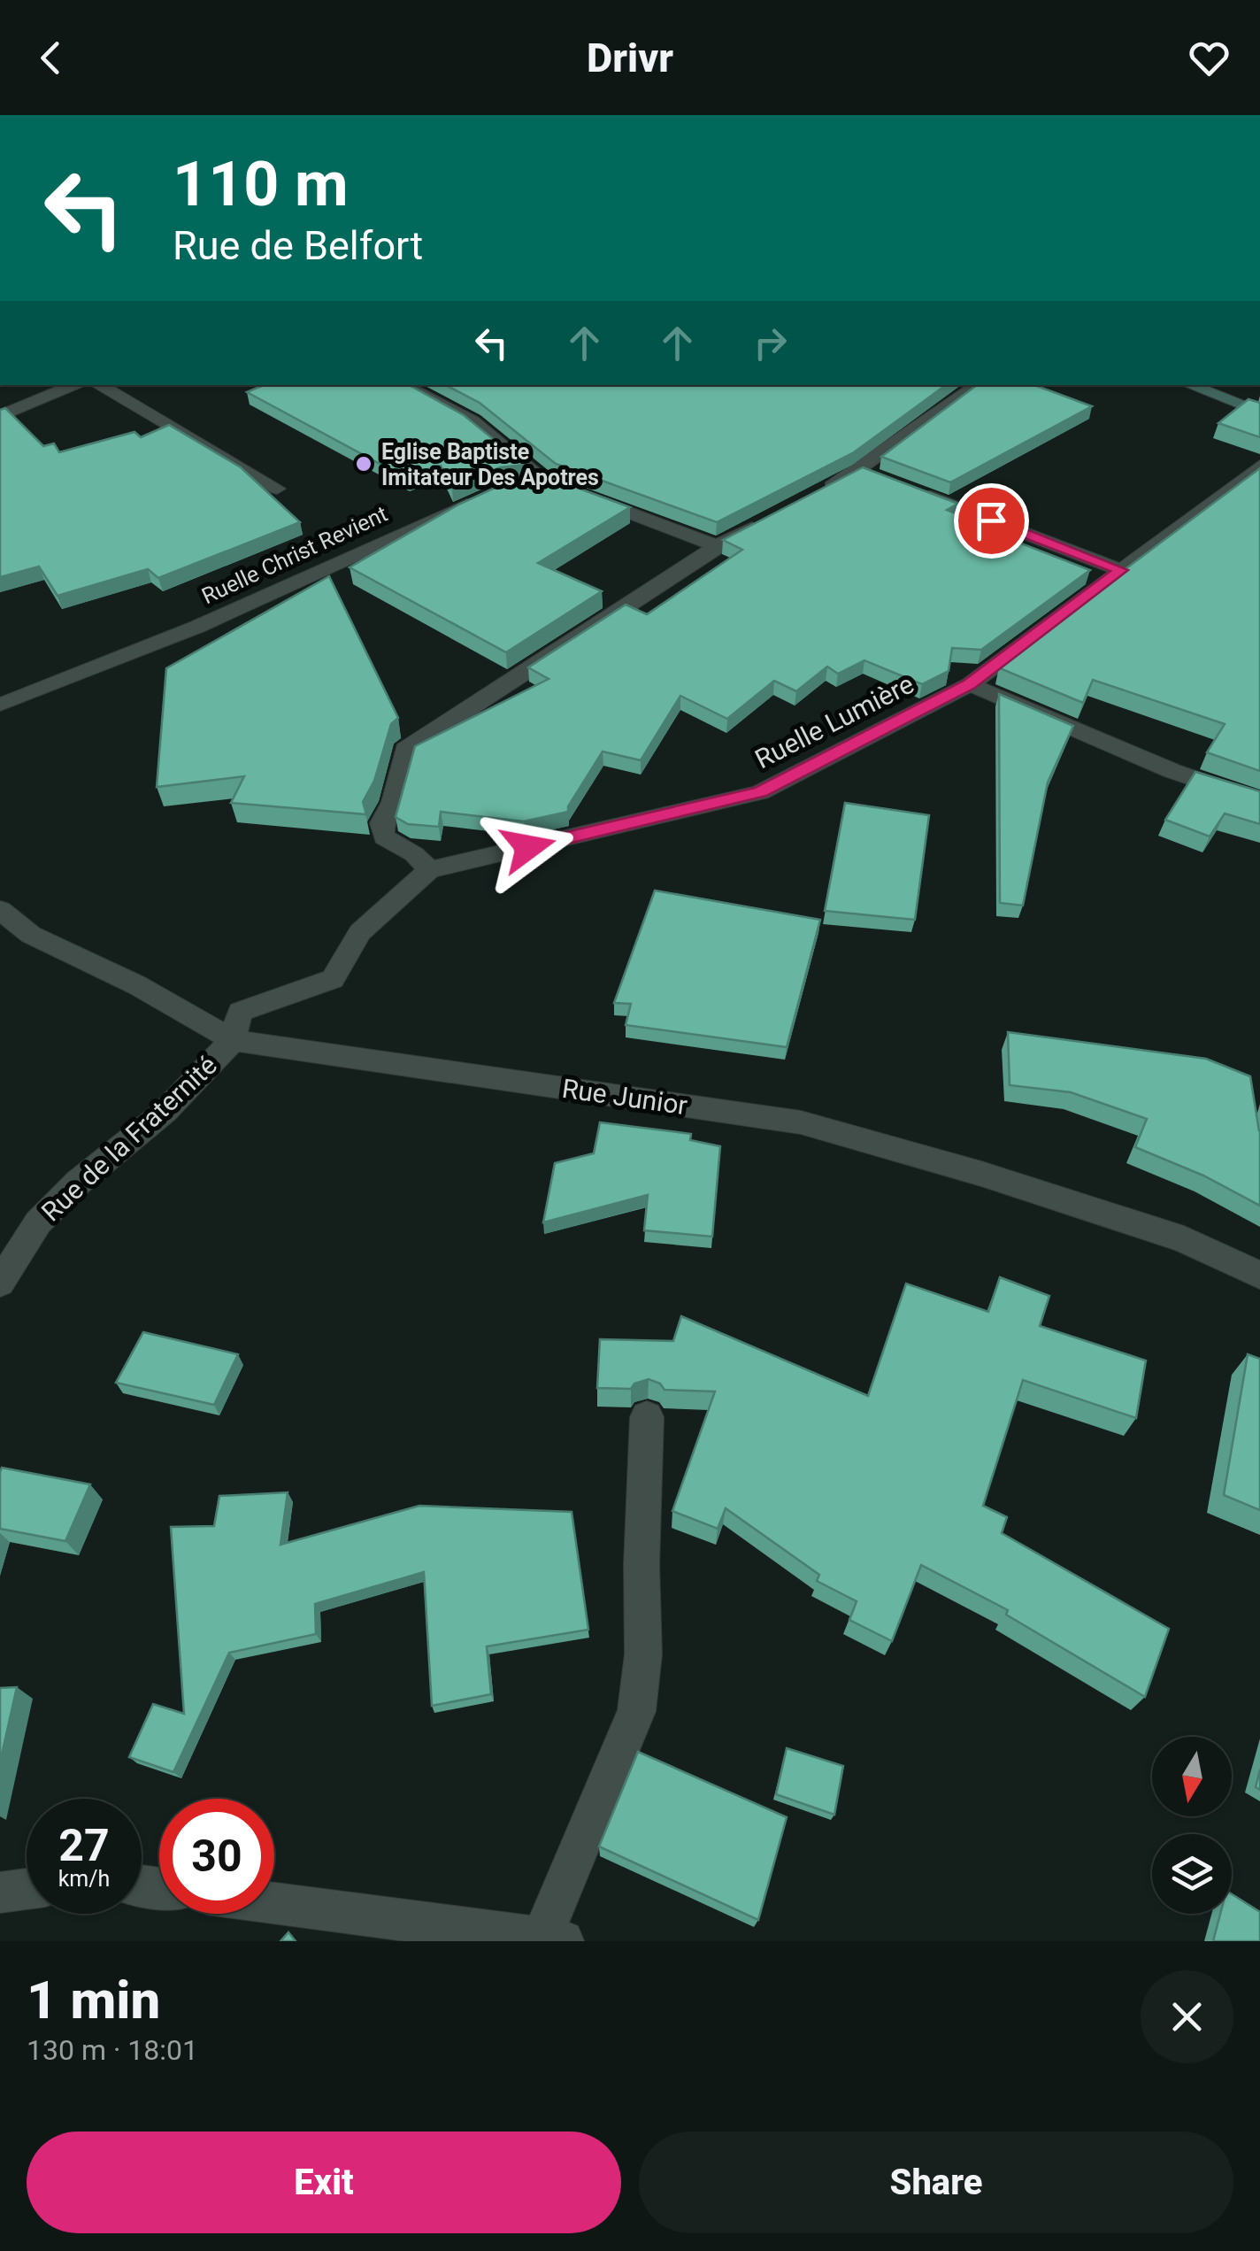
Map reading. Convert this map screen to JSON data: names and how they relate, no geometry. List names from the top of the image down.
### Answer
{
  "streets": {
    "street": [
      "Ruelle Christ Revient",
      "Ruelle Lumière",
      "Rue Junior",
      "Rue de la Fraternité"
    ]
  },
  "crossings": [
    ["Ruelle Lumière", "Rue Junior"],
    ["Ruelle Lumière", "Rue de la Fraternité"],
    ["Rue Junior", "Rue de la Fraternité"]
  ],
  "places": ["Eglise Baptiste Imitateur Des Apotres"],
  "north": "bottom",
  "page": {
    "header": "Drivr",
    "turn": ["110 m", "Rue de Belfort"],
    "speed": "27 km/h",
    "limit": "30",
    "heading": ["1 min", "130 m · 18:01"],
    "buttons": ["Exit", "Share"]
  }
}
